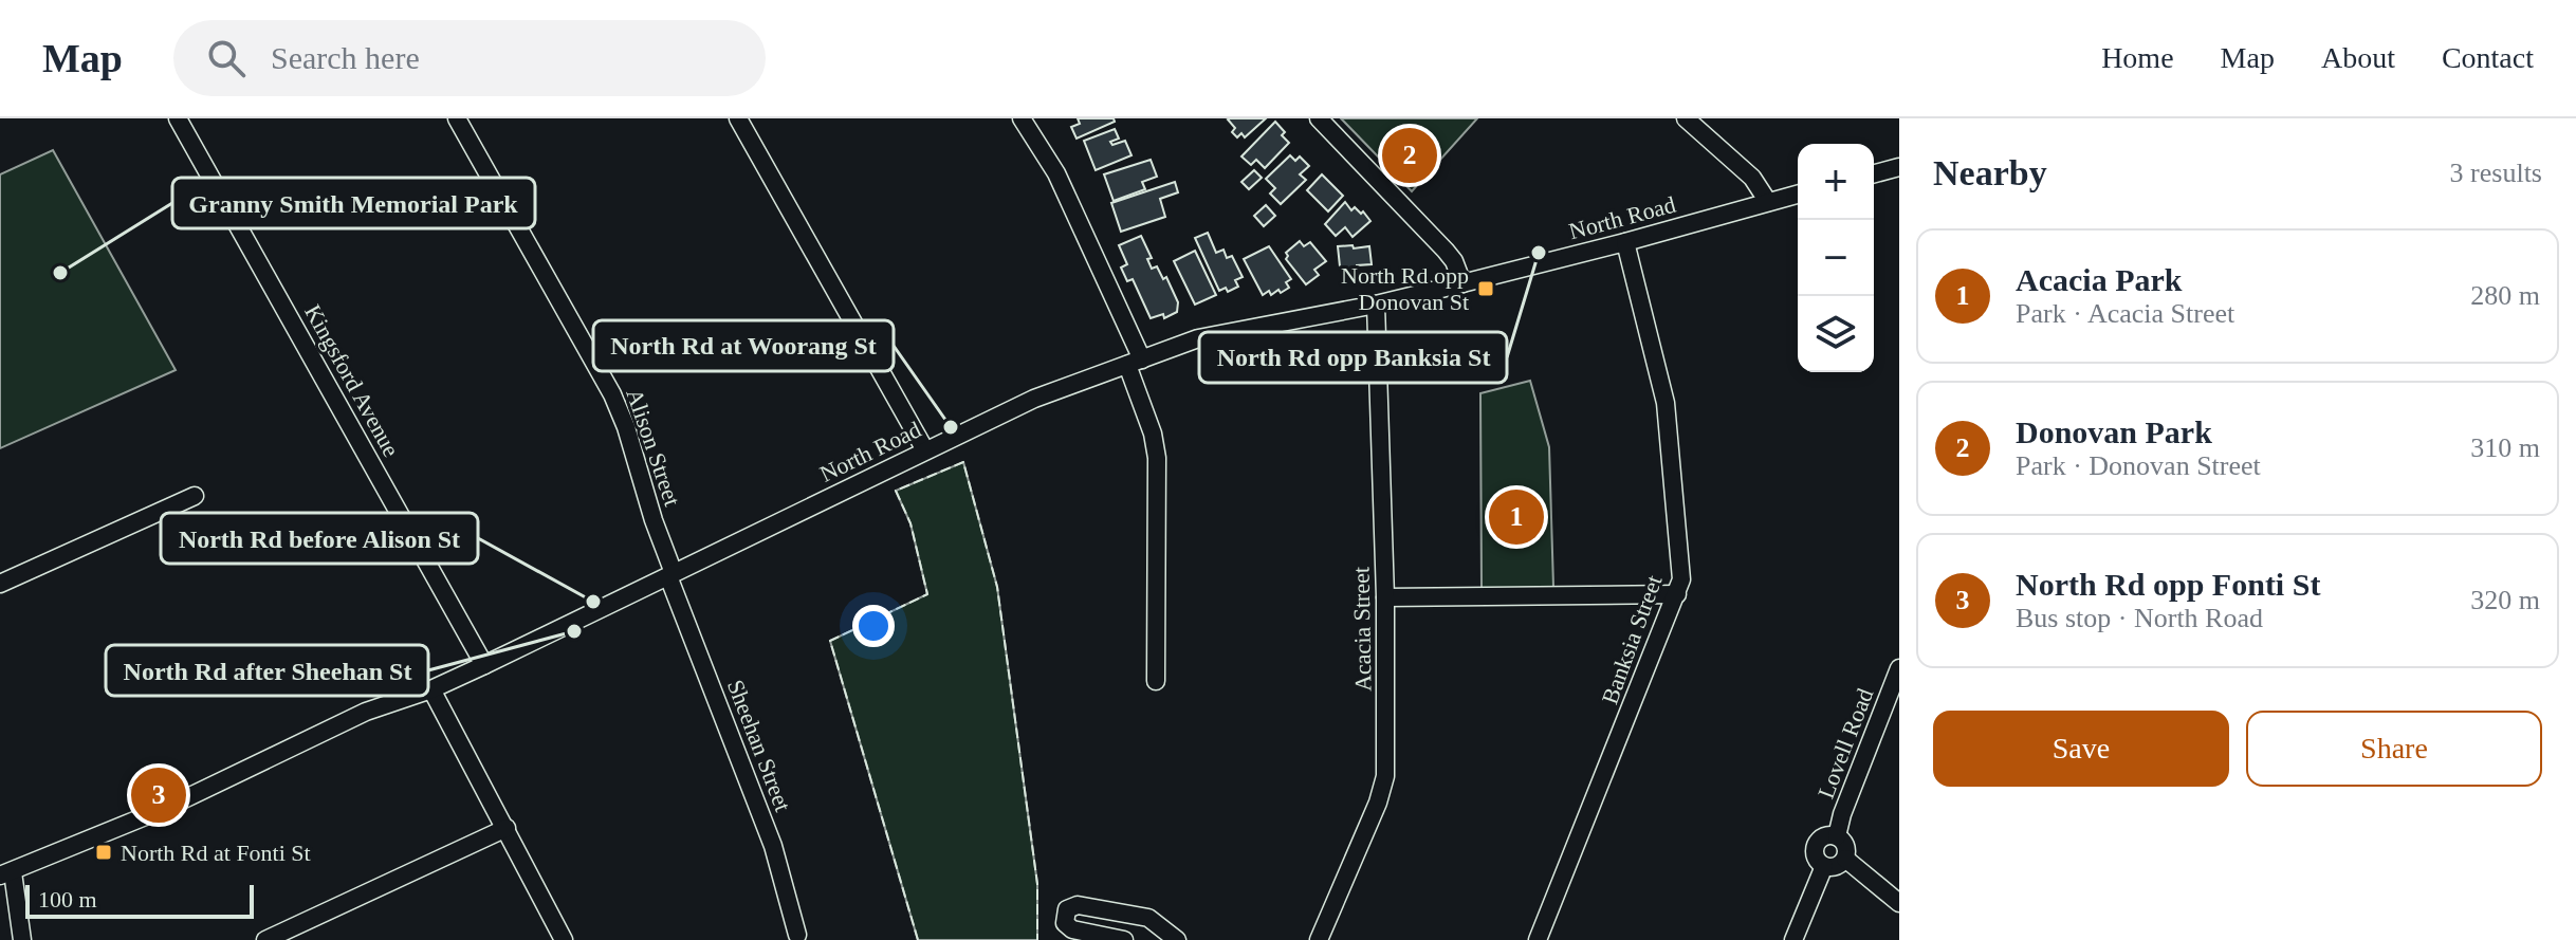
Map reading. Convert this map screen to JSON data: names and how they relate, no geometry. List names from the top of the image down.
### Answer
{
  "streets": {
    "street": [
      "North Road",
      "Kingsford Avenue",
      "Alison Street",
      "Acacia Street",
      "Banksia Street",
      "Lovell Road",
      "Sheehan Street"
    ]
  },
  "crossings": [
    ["North Road", "Kingsford Avenue"],
    ["North Road", "Alison Street"],
    ["North Road", "Acacia Street"],
    ["North Road", "Banksia Street"],
    ["North Road", "Sheehan Street"],
    ["Alison Street", "Sheehan Street"]
  ],
  "places": {
    "other": [
      "North Rd opp Banksia St",
      "Granny Smith Memorial Park",
      "North Rd at Woorang St",
      "North Rd before Alison St",
      "North Rd after Sheehan St"
    ],
    "transit": ["North Rd opp Donovan St", "North Rd at Fonti St"]
  },
  "scale_bar": "100 m",
  "page": {
    "header": "Map",
    "search": "Search here",
    "nav": [
      "Home",
      "Map",
      "About",
      "Contact"
    ],
    "heading": ["Nearby", "3 results"],
    "pins": ["2", "1", "3"],
    "map_buttons": ["+", "−"],
    "list": [
      {
        "mark": "1",
        "name": "Acacia Park",
        "note": "Park · Acacia Street",
        "value": "280 m"
      },
      {
        "mark": "2",
        "name": "Donovan Park",
        "note": "Park · Donovan Street",
        "value": "310 m"
      },
      {
        "mark": "3",
        "name": "North Rd opp Fonti St",
        "note": "Bus stop · North Road",
        "value": "320 m"
      }
    ],
    "buttons": ["Save", "Share"],
    "scale": "100 m"
  }
}
